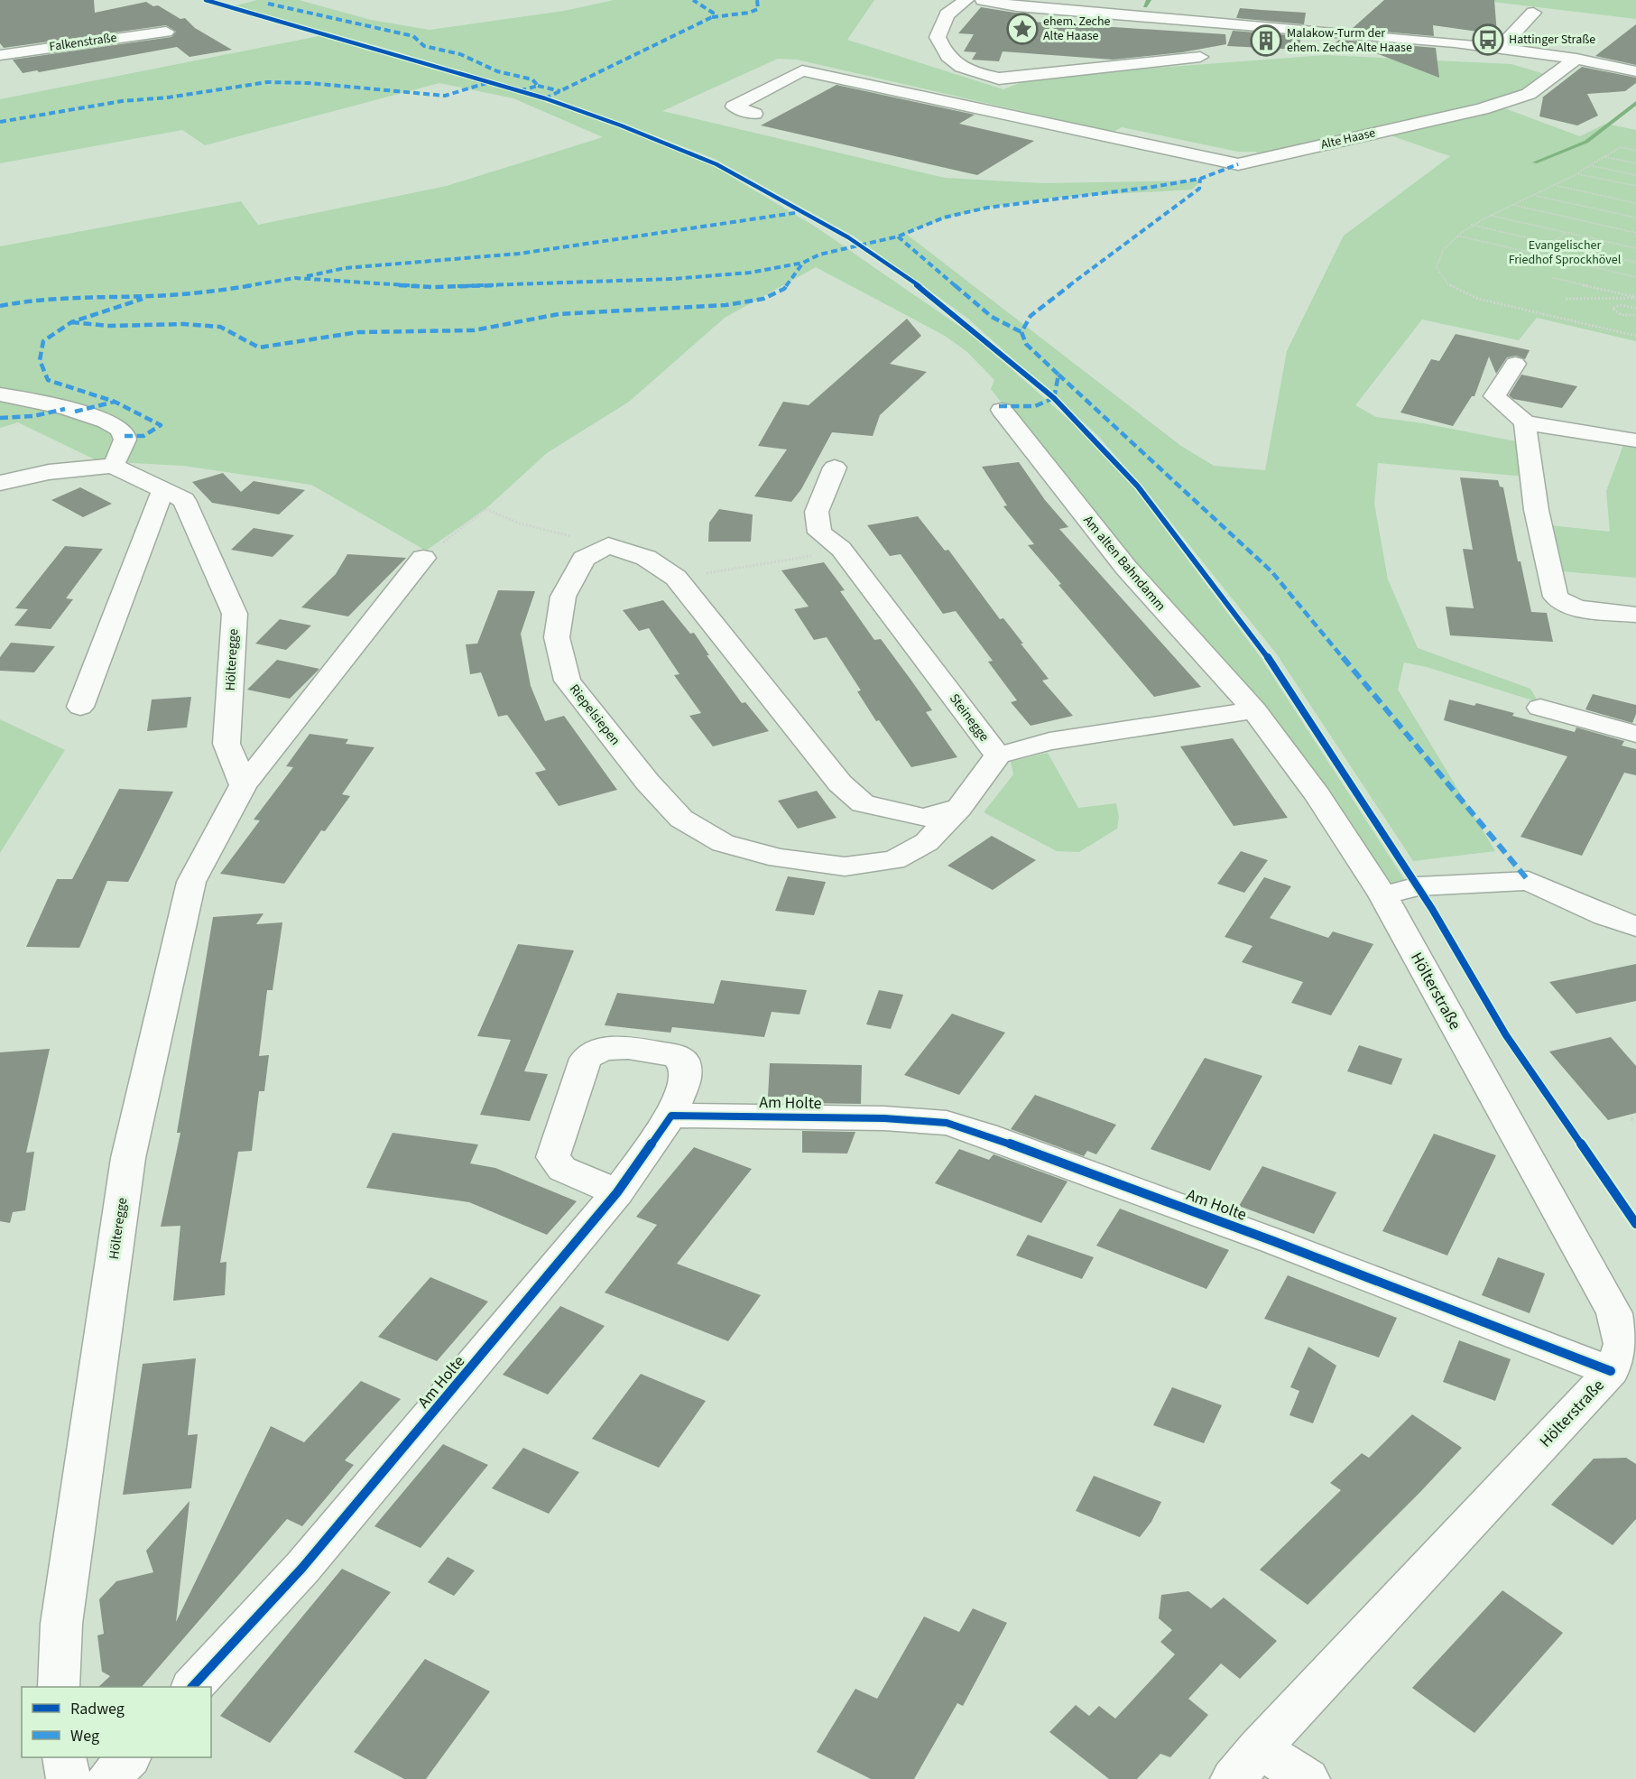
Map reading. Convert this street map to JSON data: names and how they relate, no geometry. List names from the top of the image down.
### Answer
{
  "streets": {
    "street": [
      "Falkenstraße",
      "Alte Haase",
      "Am alten Bahndamm",
      "Hölteregge",
      "Riepelsiepen",
      "Steinegge",
      "Hölterstraße",
      "Am Holte"
    ]
  },
  "crossings": [
    ["Am alten Bahndamm", "Steinegge"],
    ["Am alten Bahndamm", "Hölterstraße"],
    ["Riepelsiepen", "Steinegge"],
    ["Steinegge", "Hölterstraße"],
    ["Hölterstraße", "Am Holte"]
  ],
  "parks": ["Evangelischer Friedhof Sprockhövel"],
  "places": {
    "place": ["ehem. Zeche Alte Haase"],
    "bus stop": ["Hattinger Straße"],
    "building": ["Malakow-Turm der ehem. Zeche Alte Haase"]
  },
  "legend": ["Radweg", "Weg"]
}
